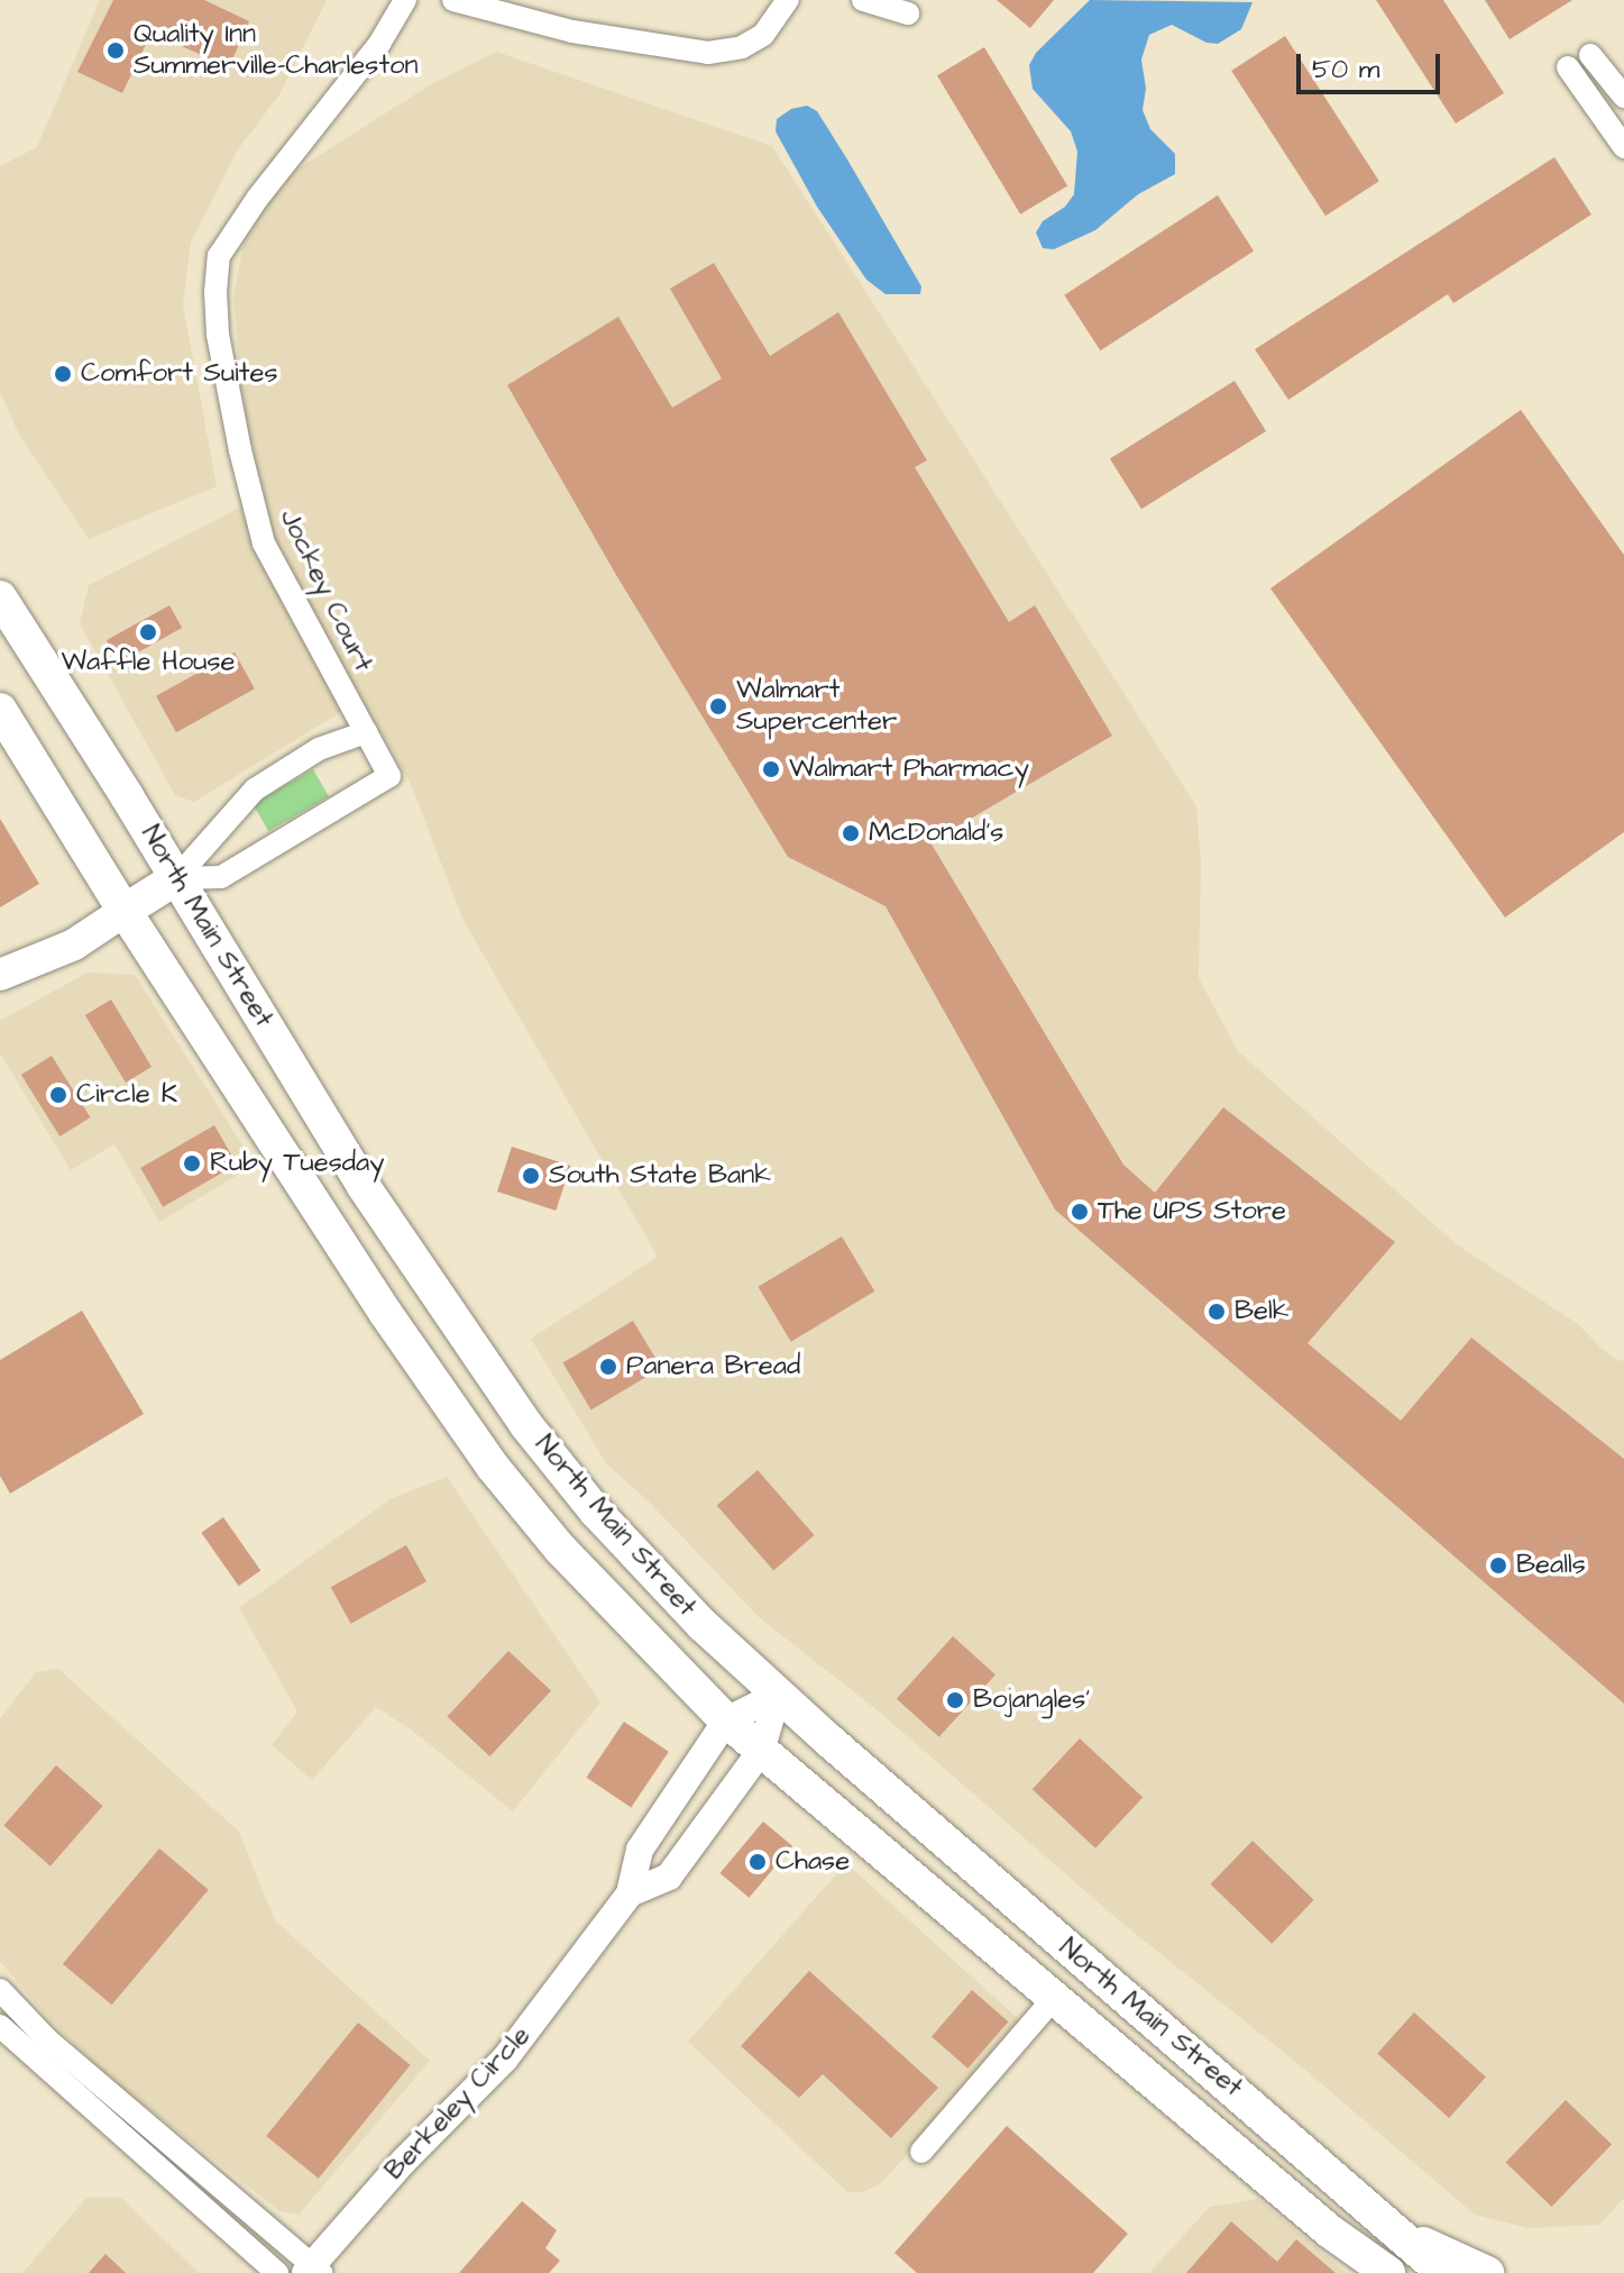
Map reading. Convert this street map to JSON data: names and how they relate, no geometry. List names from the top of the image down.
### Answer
{
  "streets": {
    "main road": ["North Main Street"],
    "street": ["Jockey Court", "Berkeley Circle"]
  },
  "crossings": [
    ["Jockey Court", "North Main Street"],
    ["North Main Street", "Berkeley Circle"]
  ],
  "places": [
    "Quality Inn Summerville-Charleston",
    "Comfort Suites",
    "Waffle House",
    "Walmart Supercenter",
    "Walmart Pharmacy",
    "McDonald's",
    "Circle K",
    "Ruby Tuesday",
    "South State Bank",
    "The UPS Store",
    "Belk",
    "Panera Bread",
    "Bealls",
    "Bojangles'",
    "Chase"
  ],
  "scale_bar": "50 m"
}
